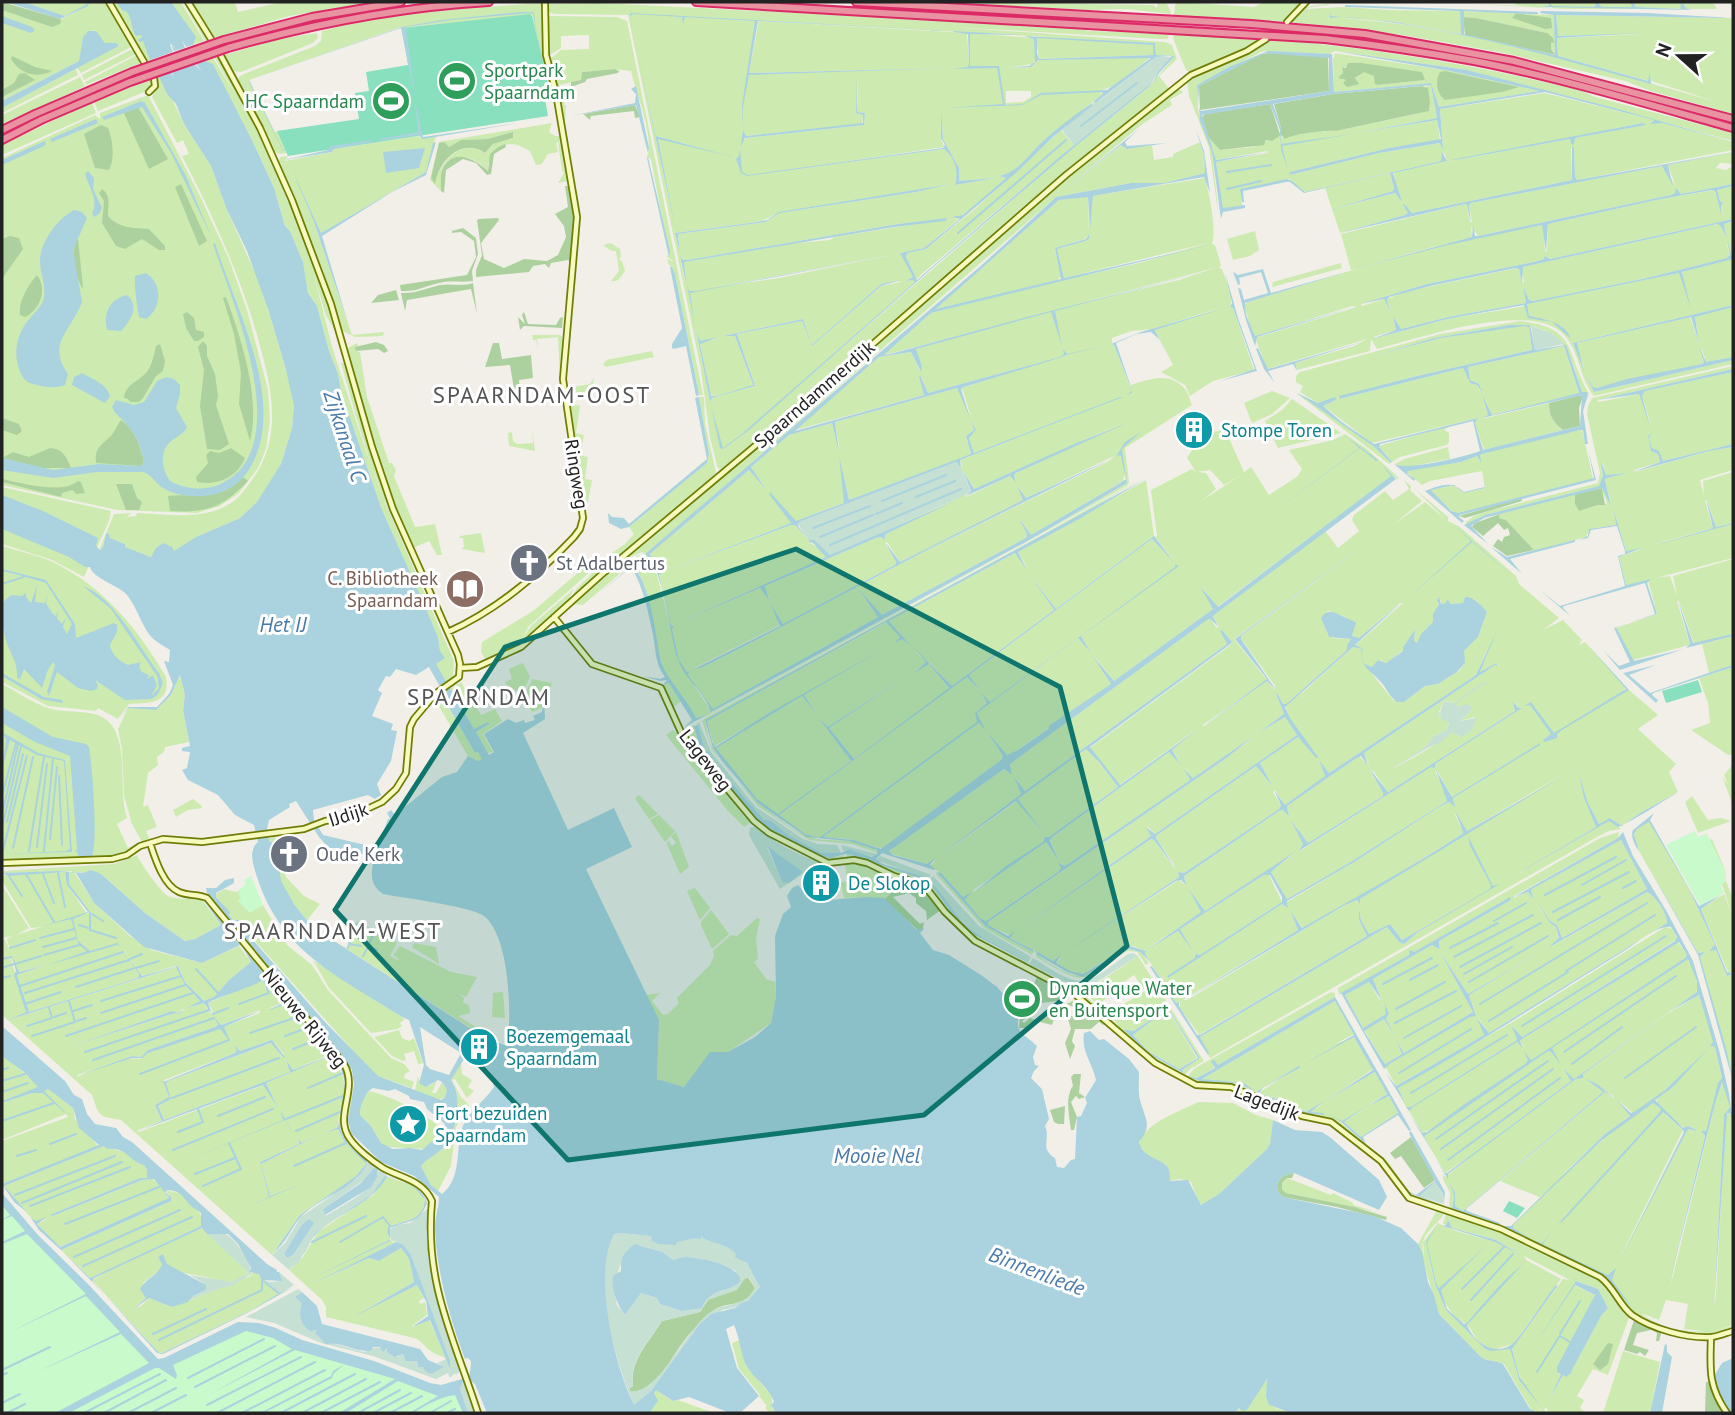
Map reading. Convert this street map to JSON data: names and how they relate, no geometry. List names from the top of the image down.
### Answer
{
  "streets": {
    "street": [
      "Spaarndammerdijk",
      "Ringweg",
      "Lageweg",
      "IJdijk",
      "Nieuwe Rijweg",
      "Lagedijk"
    ]
  },
  "crossings": [
    ["Spaarndammerdijk", "Lageweg"],
    ["Spaarndammerdijk", "IJdijk"],
    ["Lageweg", "Lagedijk"],
    ["IJdijk", "Nieuwe Rijweg"]
  ],
  "districts": ["SPAARNDAM-OOST", "SPAARNDAM", "SPAARNDAM-WEST"],
  "water": [
    "Zijkanaal C",
    "Het IJ",
    "Mooie Nel",
    "Binnenliede"
  ],
  "places": {
    "sports": ["Sportpark Spaarndam", "HC Spaarndam", "Dynamique Water en Buitensport"],
    "building": ["Stompe Toren", "De Slokop", "Boezemgemaal Spaarndam"],
    "church": ["St Adalbertus", "Oude Kerk"],
    "library": ["C. Bibliotheek Spaarndam"],
    "place": ["Fort bezuiden Spaarndam"]
  },
  "north": "left"
}
